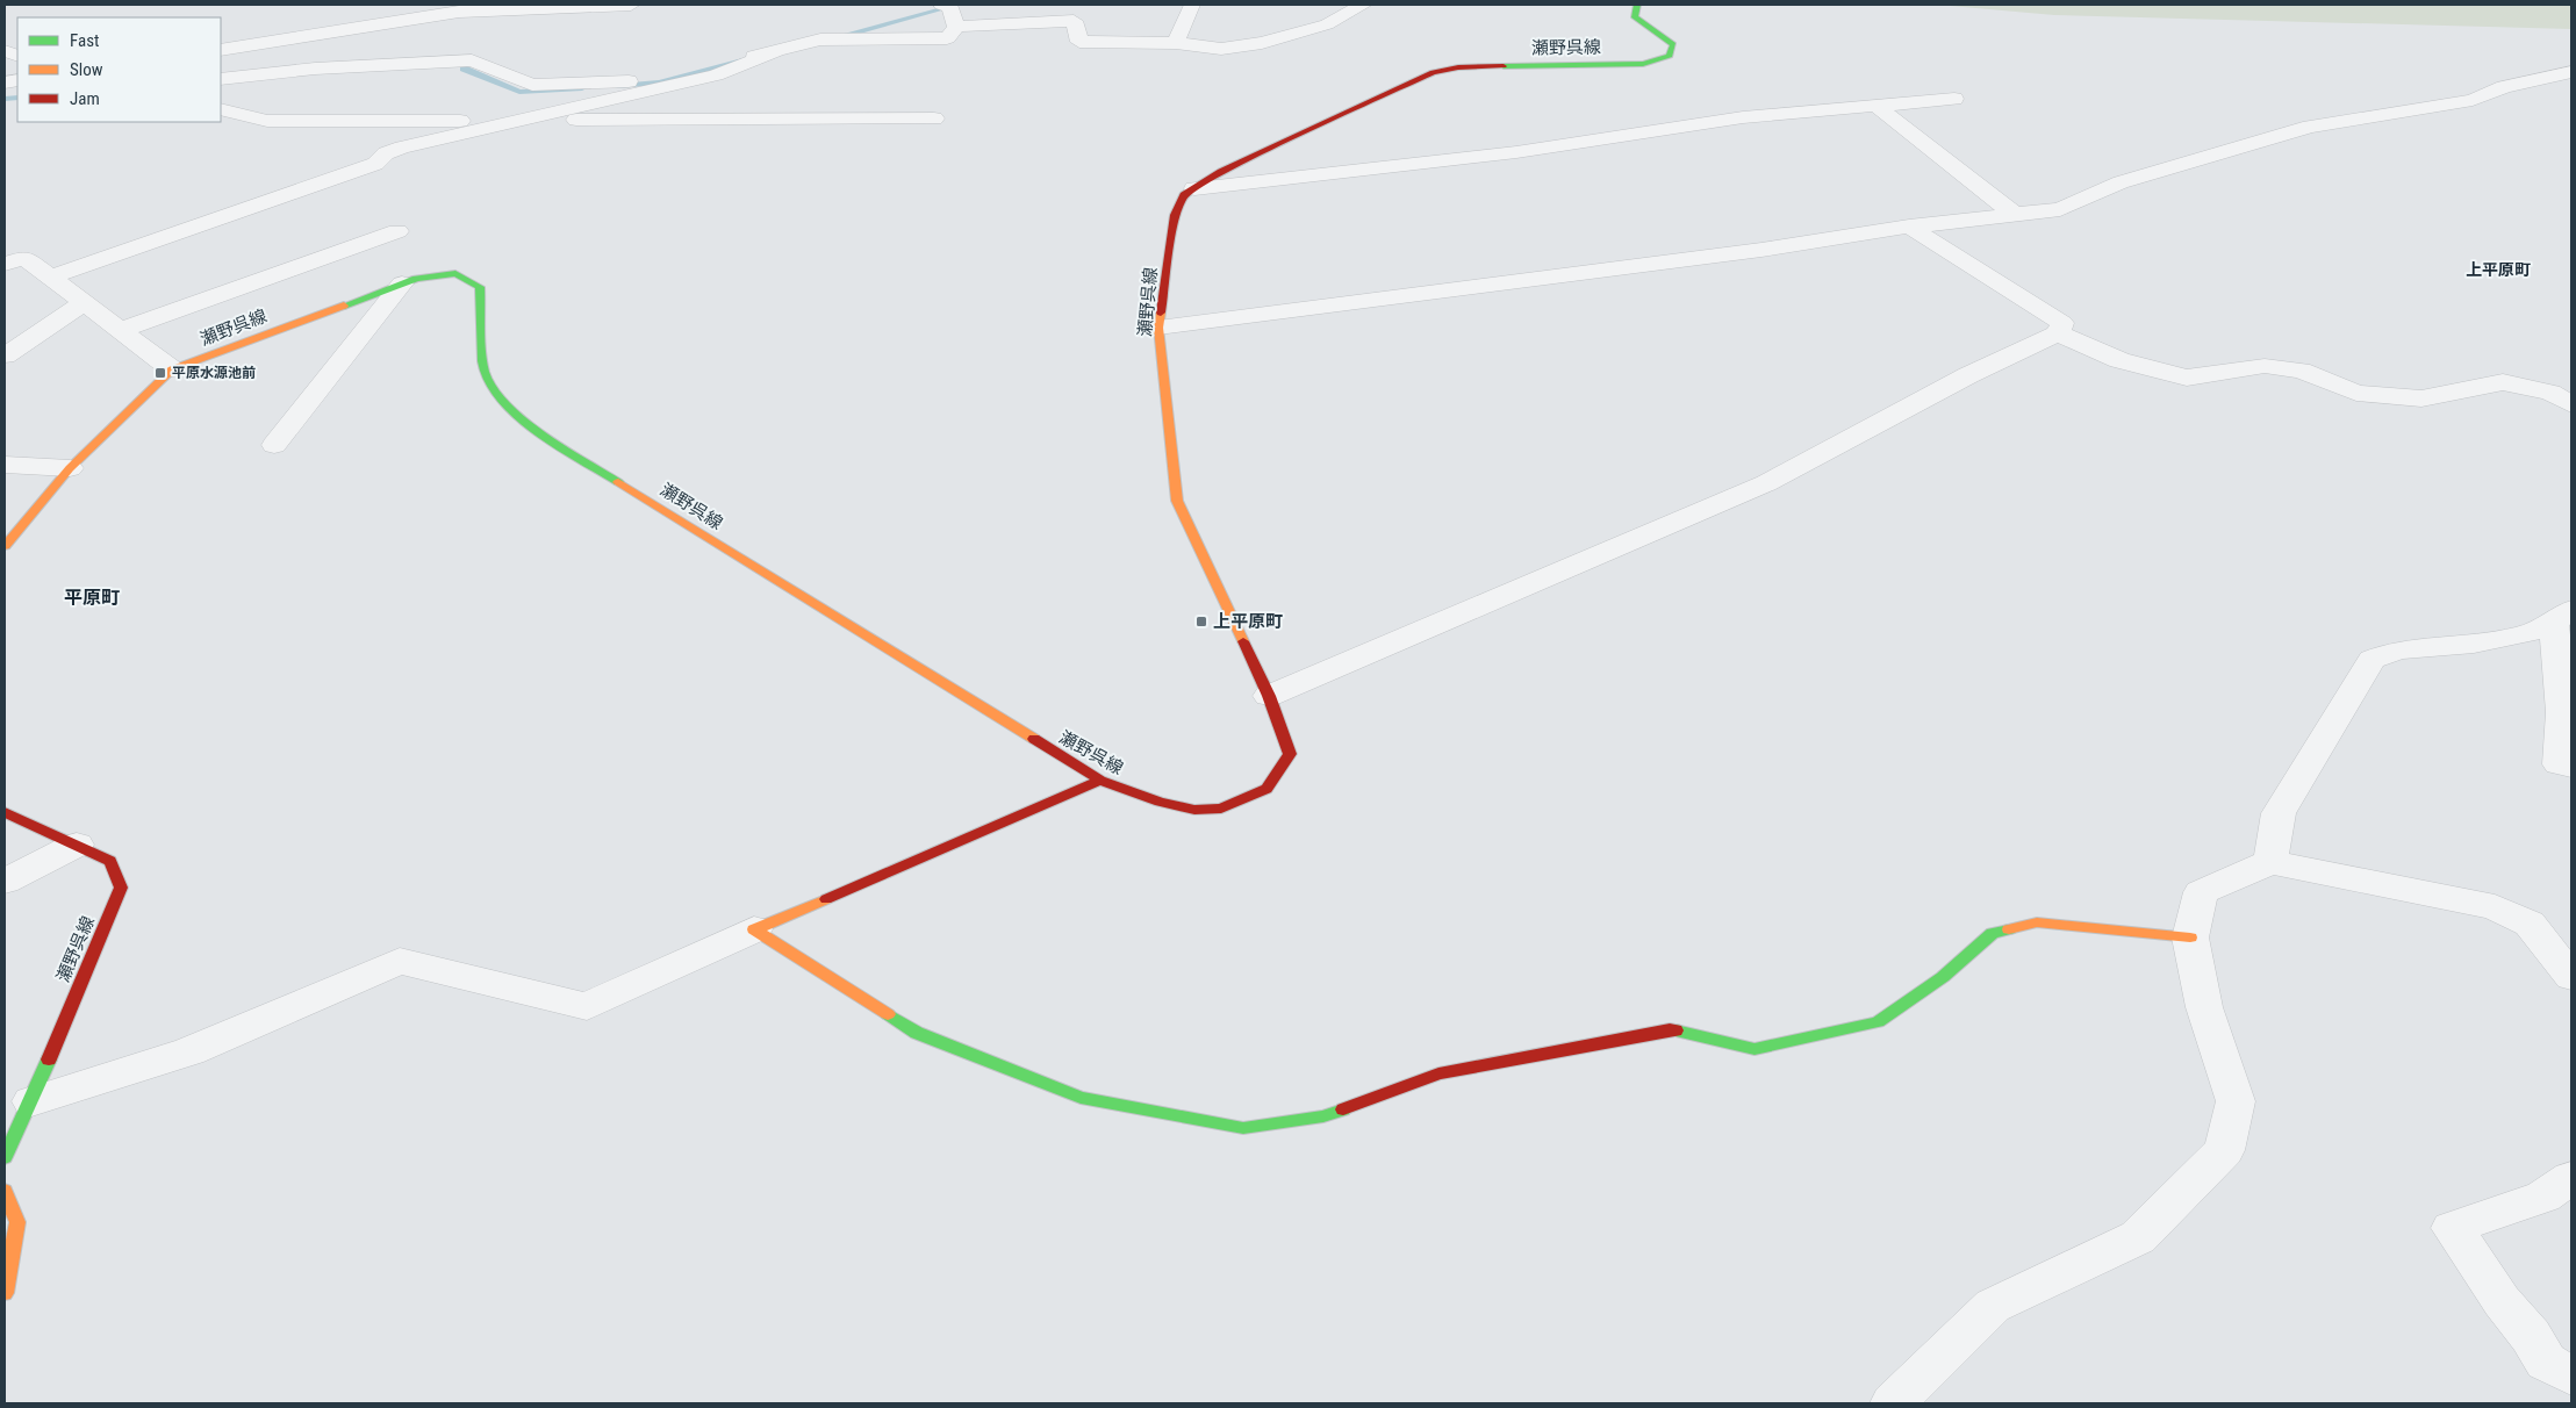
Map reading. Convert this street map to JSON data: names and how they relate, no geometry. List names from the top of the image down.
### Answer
{
  "streets": {
    "main road": ["瀬野呉線"]
  },
  "districts": ["上平原町", "平原町"],
  "places": {
    "transit": ["平原水源池前", "上平原町"]
  },
  "legend": ["Fast", "Slow", "Jam"]
}
